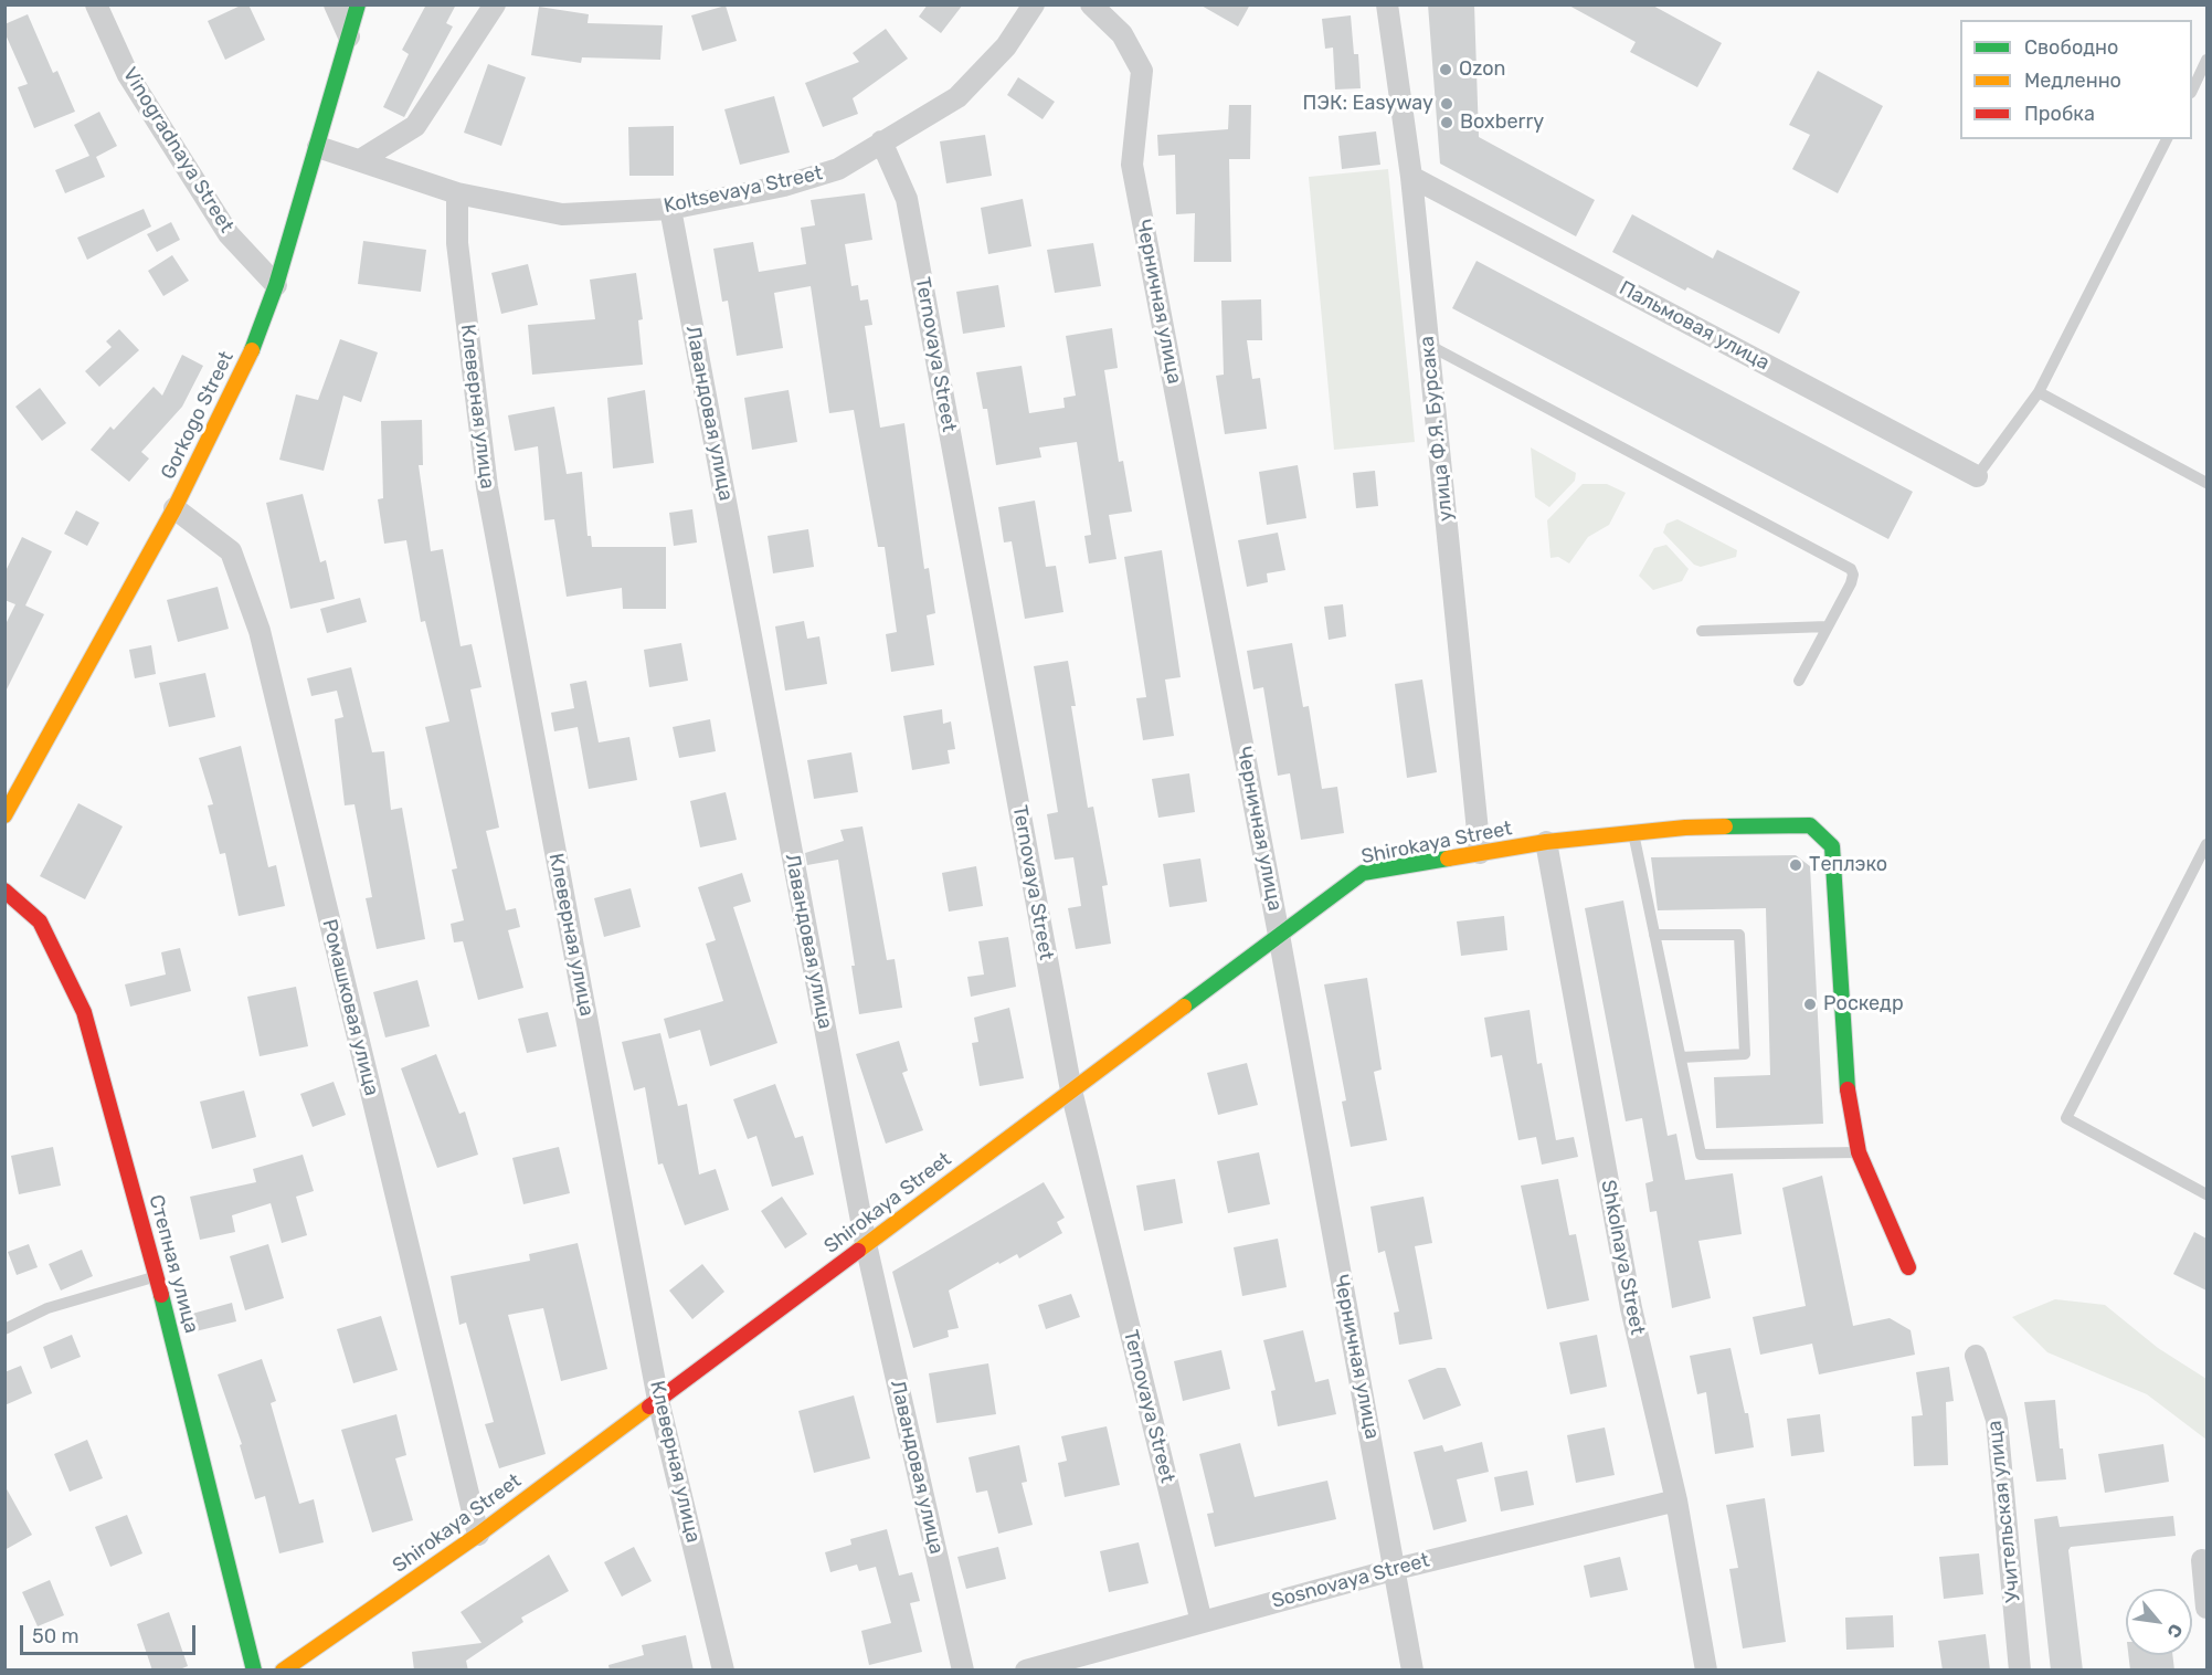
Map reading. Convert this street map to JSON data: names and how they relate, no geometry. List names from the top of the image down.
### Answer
{
  "streets": {
    "street": [
      "Vinogradnaya Street",
      "Koltsevaya Street",
      "Черничная улица",
      "Пальмовая улица",
      "Ternovaya Street",
      "Клеверная улица",
      "Лавандовая улица",
      "Gorkogo Street",
      "улица Ф.Я. Бурсака",
      "Shirokaya Street",
      "Ромашковая улица",
      "Shkolnaya Street",
      "Степная улица",
      "Учительская улица",
      "Sosnovaya Street"
    ]
  },
  "crossings": [
    ["Vinogradnaya Street", "Gorkogo Street"],
    ["Koltsevaya Street", "Ternovaya Street"],
    ["Koltsevaya Street", "Клеверная улица"],
    ["Koltsevaya Street", "Лавандовая улица"],
    ["Koltsevaya Street", "Gorkogo Street"],
    ["Черничная улица", "Shirokaya Street"],
    ["Черничная улица", "Sosnovaya Street"],
    ["Пальмовая улица", "улица Ф.Я. Бурсака"],
    ["Ternovaya Street", "Shirokaya Street"],
    ["Ternovaya Street", "Sosnovaya Street"],
    ["Клеверная улица", "Shirokaya Street"],
    ["Лавандовая улица", "Shirokaya Street"],
    ["Gorkogo Street", "Ромашковая улица"],
    ["улица Ф.Я. Бурсака", "Shirokaya Street"],
    ["Shirokaya Street", "Ромашковая улица"],
    ["Shirokaya Street", "Shkolnaya Street"],
    ["Shkolnaya Street", "Sosnovaya Street"]
  ],
  "places": [
    "Ozon",
    "ПЭК: Easyway",
    "Boxberry",
    "Теплэко",
    "Роскедр"
  ],
  "legend": ["Свободно", "Медленно", "Пробка"],
  "scale_bar": "50 m",
  "north": "bottom right"
}
